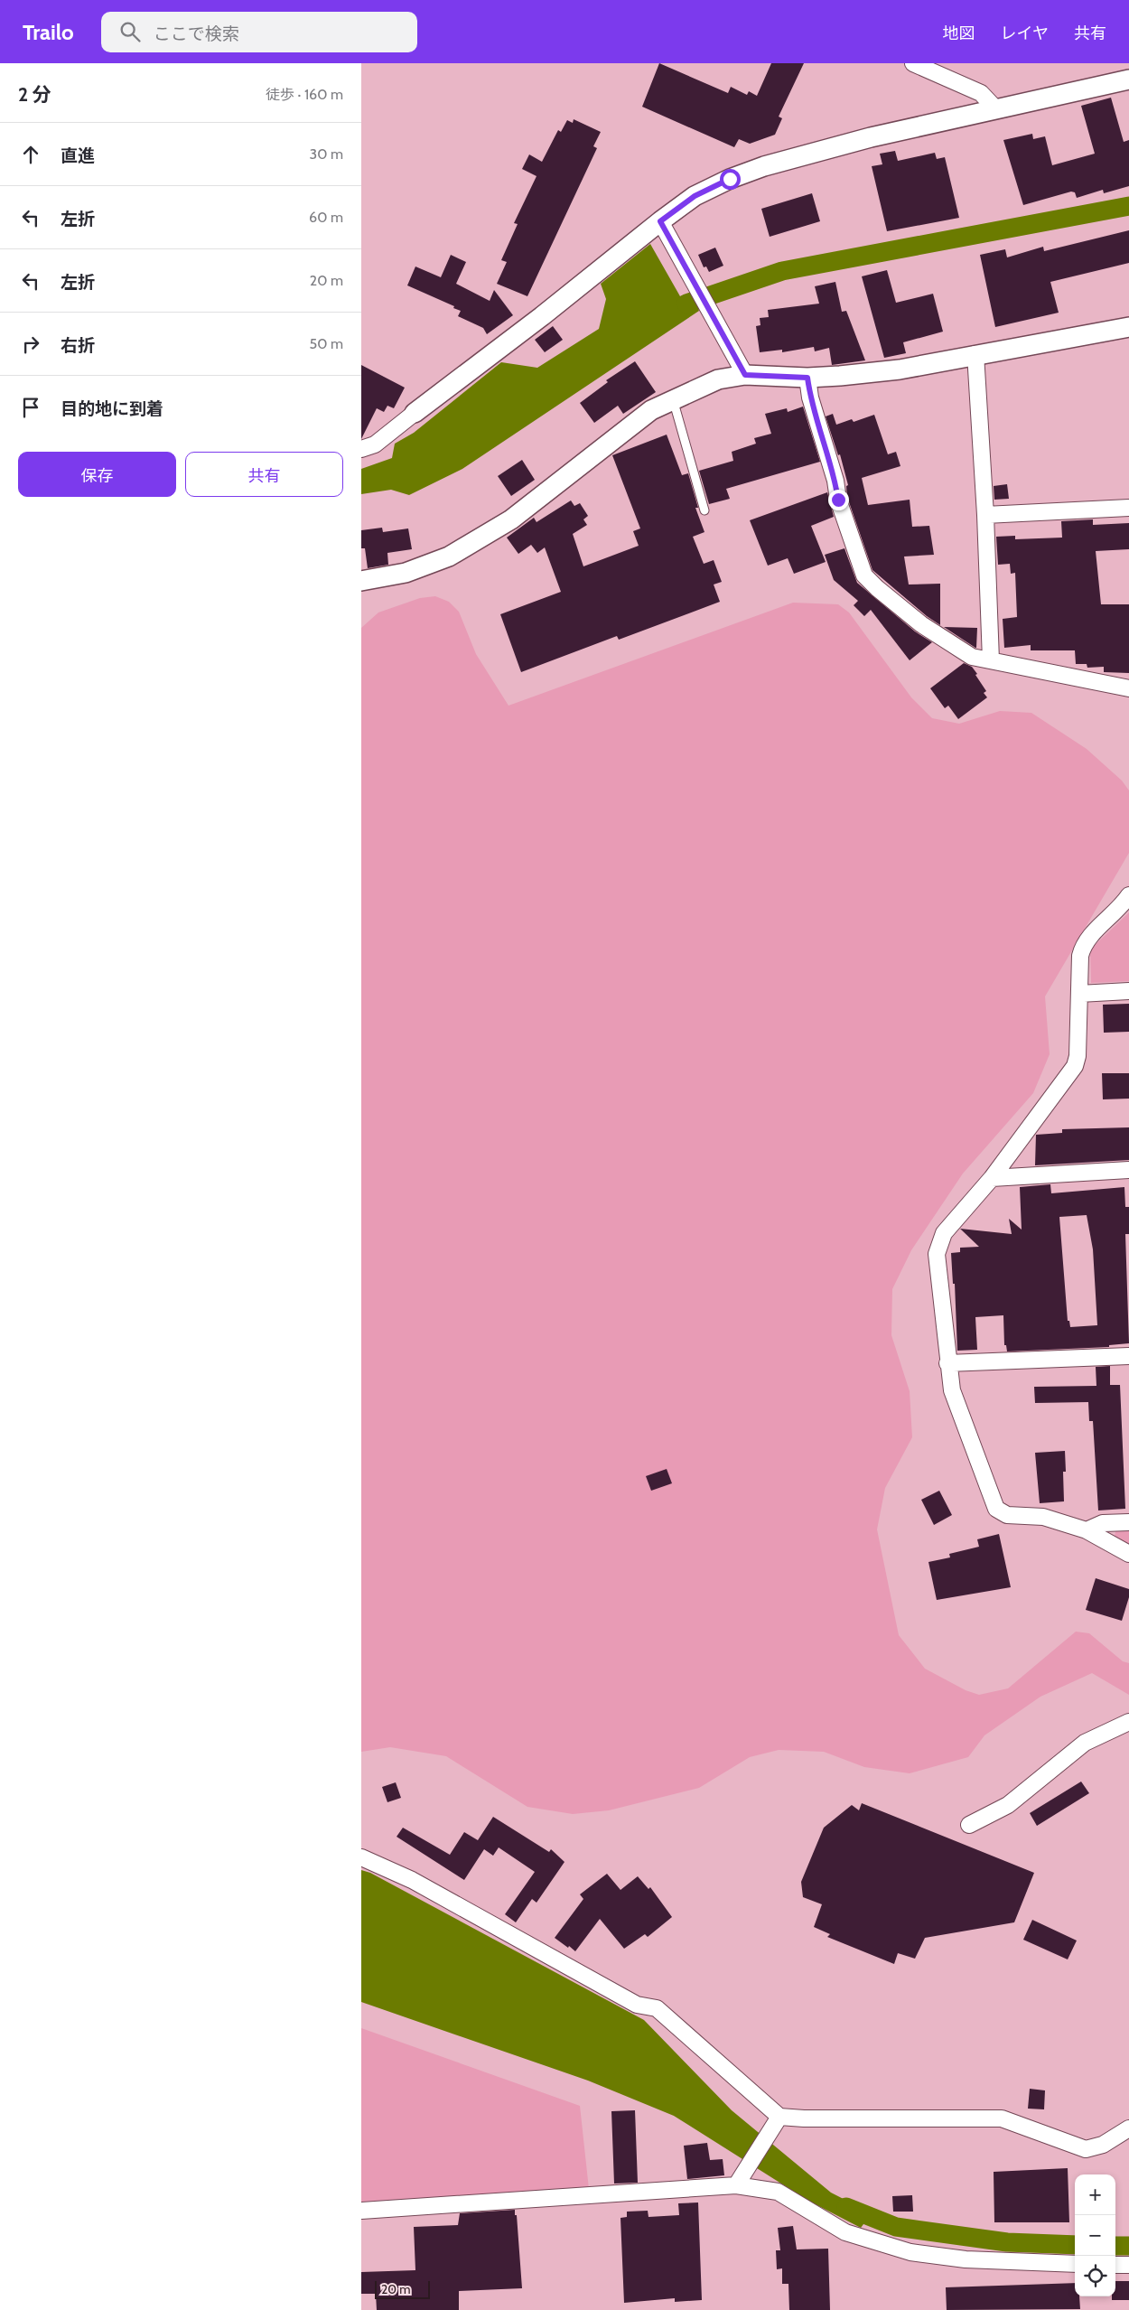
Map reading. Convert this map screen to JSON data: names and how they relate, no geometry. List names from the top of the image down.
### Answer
{
  "scale_bar": "20 m",
  "page": {
    "header": "Trailo",
    "search": "ここで検索",
    "nav": ["地図", "レイヤ", "共有"],
    "heading": ["2 分", "徒歩 · 160 m"],
    "list": [
      ["直進", "30 m"],
      ["左折", "60 m"],
      ["左折", "20 m"],
      ["右折", "50 m"],
      "目的地に到着"
    ],
    "buttons": ["保存", "共有"],
    "map_buttons": ["+", "−"],
    "scale": "20 m"
  }
}
